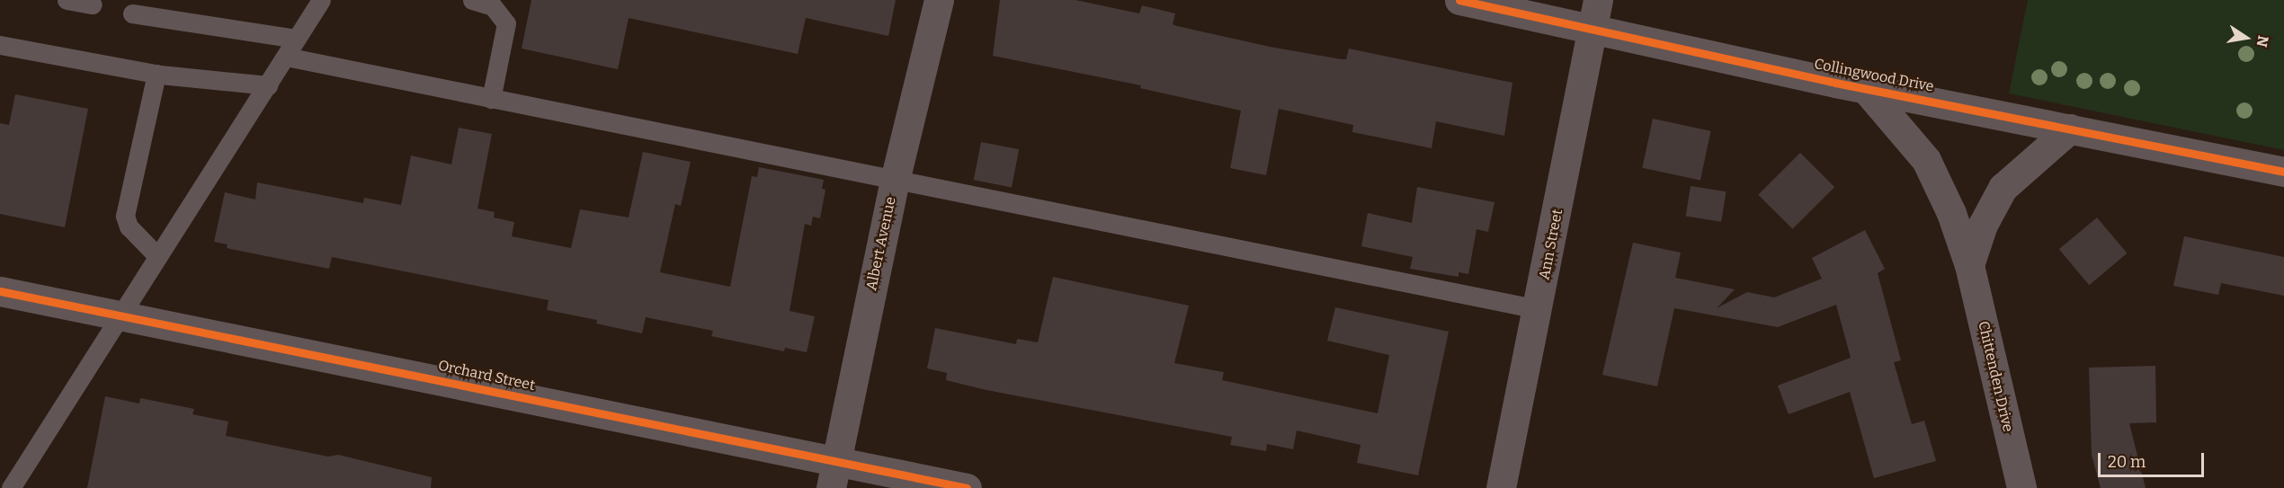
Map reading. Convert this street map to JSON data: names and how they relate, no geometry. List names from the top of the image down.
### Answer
{
  "streets": {
    "street": [
      "Collingwood Drive",
      "Albert Avenue",
      "Ann Street",
      "Orchard Street",
      "Chittenden Drive"
    ]
  },
  "crossings": [
    ["Collingwood Drive", "Ann Street"],
    ["Collingwood Drive", "Chittenden Drive"],
    ["Albert Avenue", "Orchard Street"]
  ],
  "scale_bar": "20 m",
  "north": "right"
}
